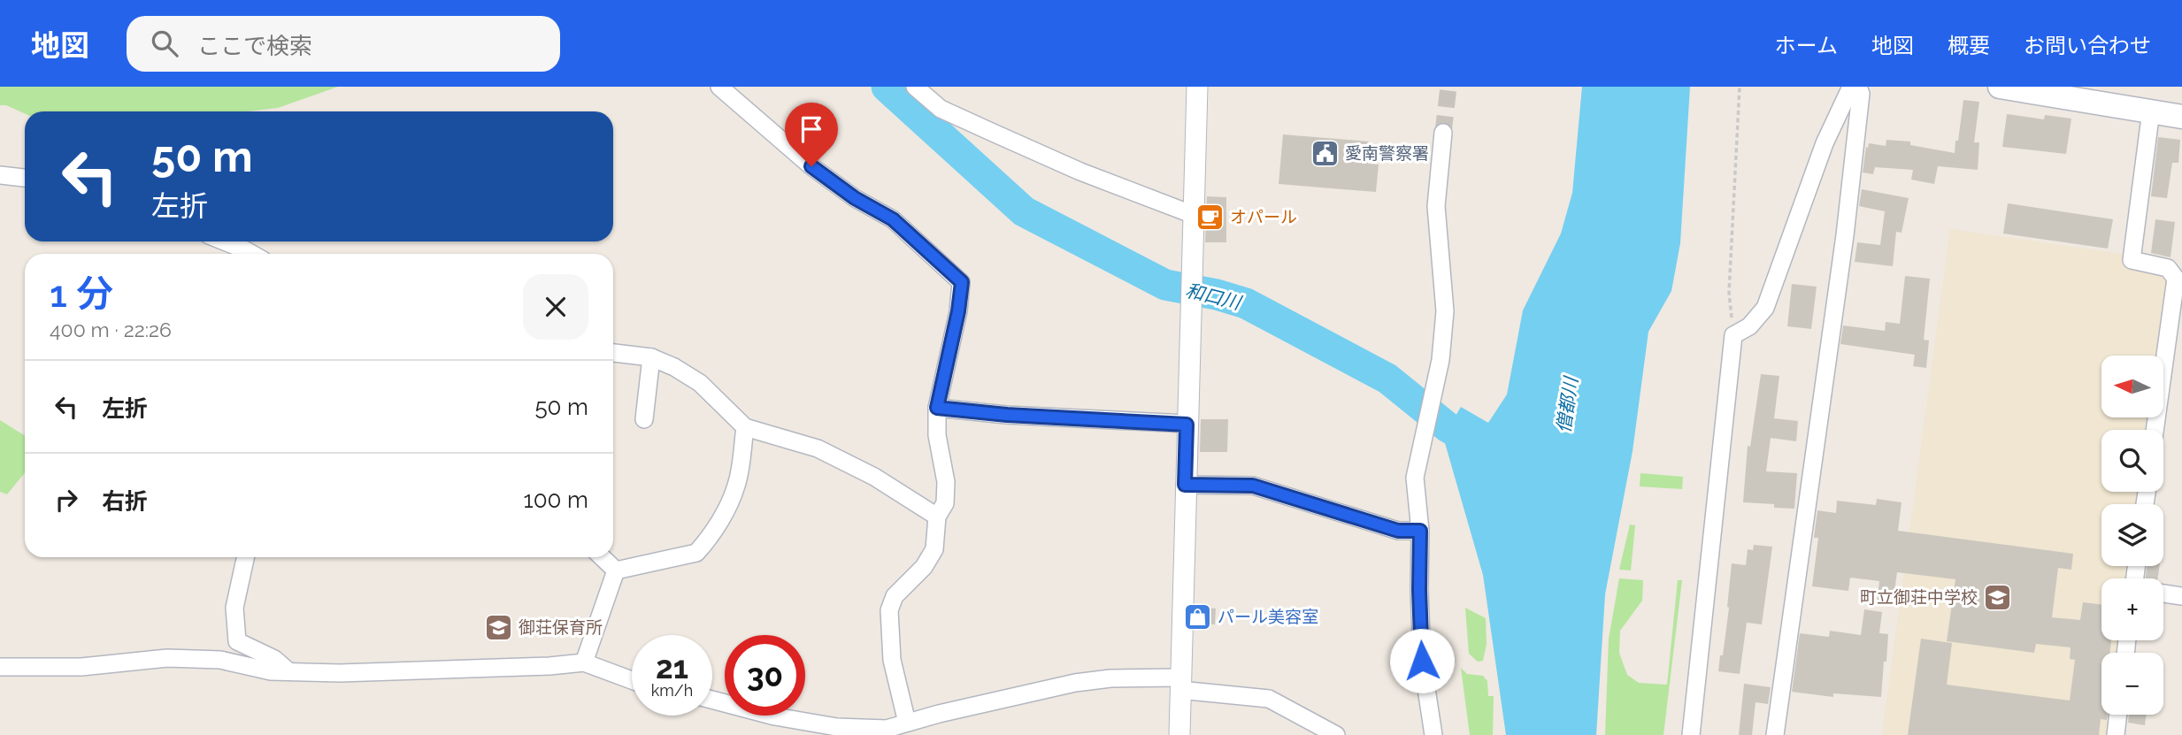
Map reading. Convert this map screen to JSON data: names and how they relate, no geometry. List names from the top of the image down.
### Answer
{
  "water": ["和口川", "僧都川"],
  "places": {
    "public building": ["愛南警察署"],
    "cafe": ["オパール"],
    "school or university": ["町立御荘中学校", "御荘保育所"],
    "shop": ["パール美容室"]
  },
  "north": "left",
  "page": {
    "header": "地図",
    "search": "ここで検索",
    "nav": [
      "ホーム",
      "地図",
      "概要",
      "お問い合わせ"
    ],
    "turn": ["50 m", "左折"],
    "heading": ["1 分", "400 m · 22:26"],
    "map_buttons": ["+", "−"],
    "list": [
      {
        "name": "左折",
        "value": "50 m"
      },
      {
        "name": "右折",
        "value": "100 m"
      }
    ],
    "speed": "21 km/h",
    "limit": "30"
  }
}
